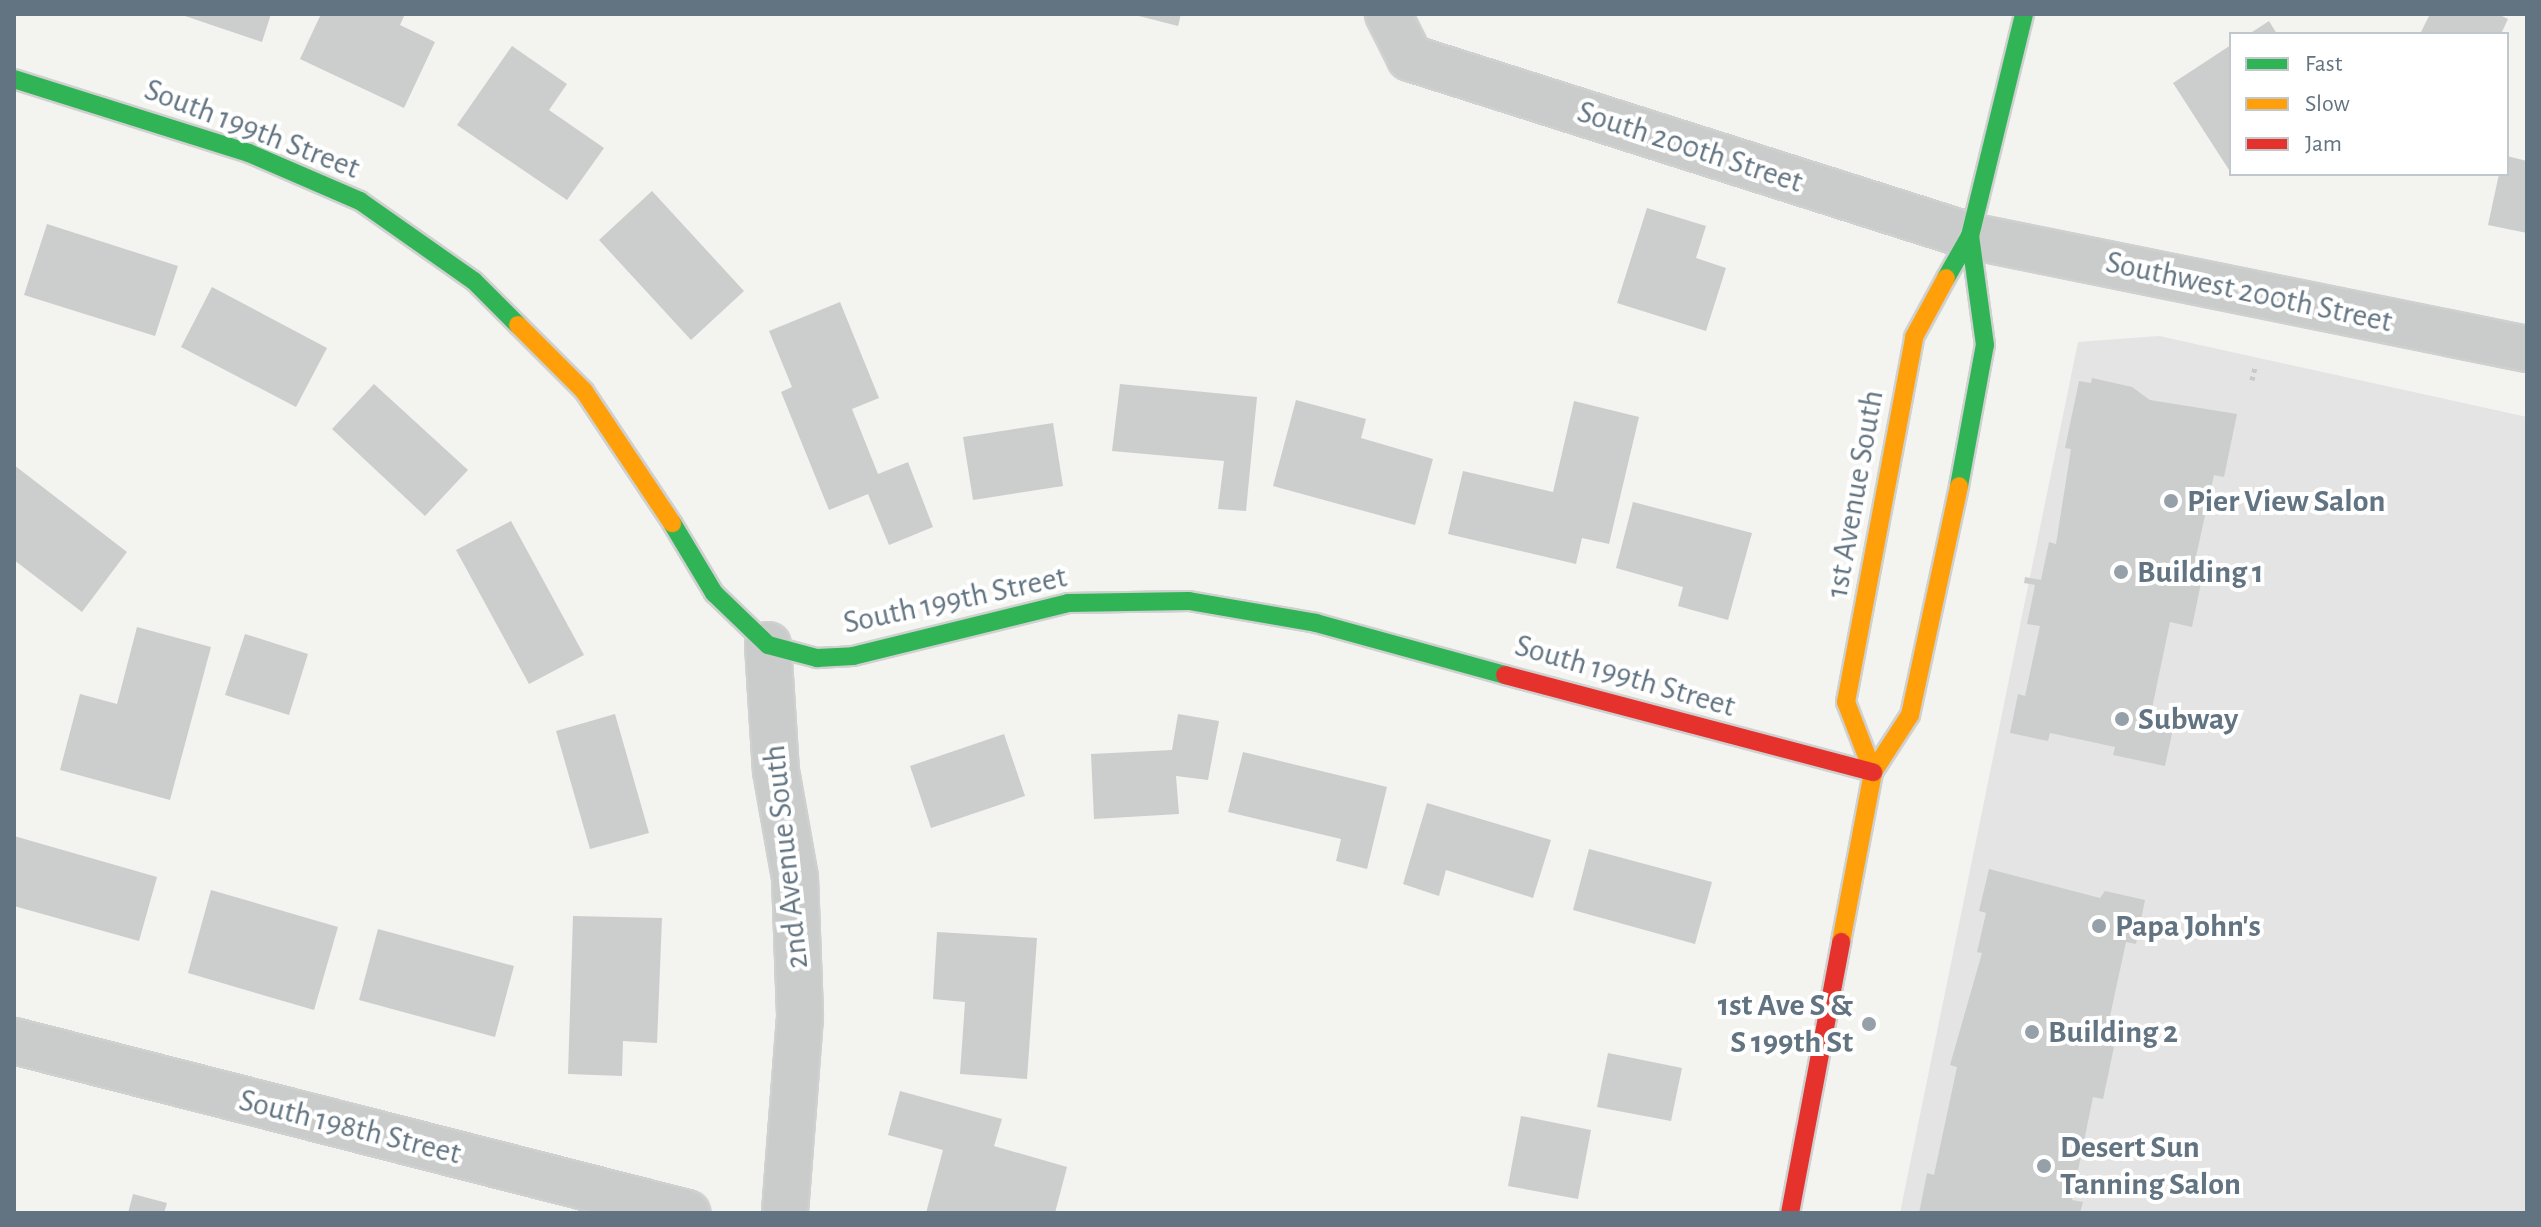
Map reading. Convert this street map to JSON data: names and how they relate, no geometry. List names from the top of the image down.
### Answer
{
  "streets": {
    "street": [
      "South 199th Street",
      "South 200th Street",
      "Southwest 200th Street",
      "1st Avenue South",
      "2nd Avenue South",
      "South 198th Street"
    ]
  },
  "crossings": [
    ["South 199th Street", "1st Avenue South"],
    ["South 199th Street", "2nd Avenue South"],
    ["South 200th Street", "Southwest 200th Street"],
    ["South 200th Street", "1st Avenue South"],
    ["Southwest 200th Street", "1st Avenue South"]
  ],
  "places": [
    "Pier View Salon",
    "Building 1",
    "Subway",
    "Papa John's",
    "1st Ave S & S 199th St",
    "Building 2",
    "Desert Sun Tanning Salon"
  ],
  "legend": ["Fast", "Slow", "Jam"]
}
